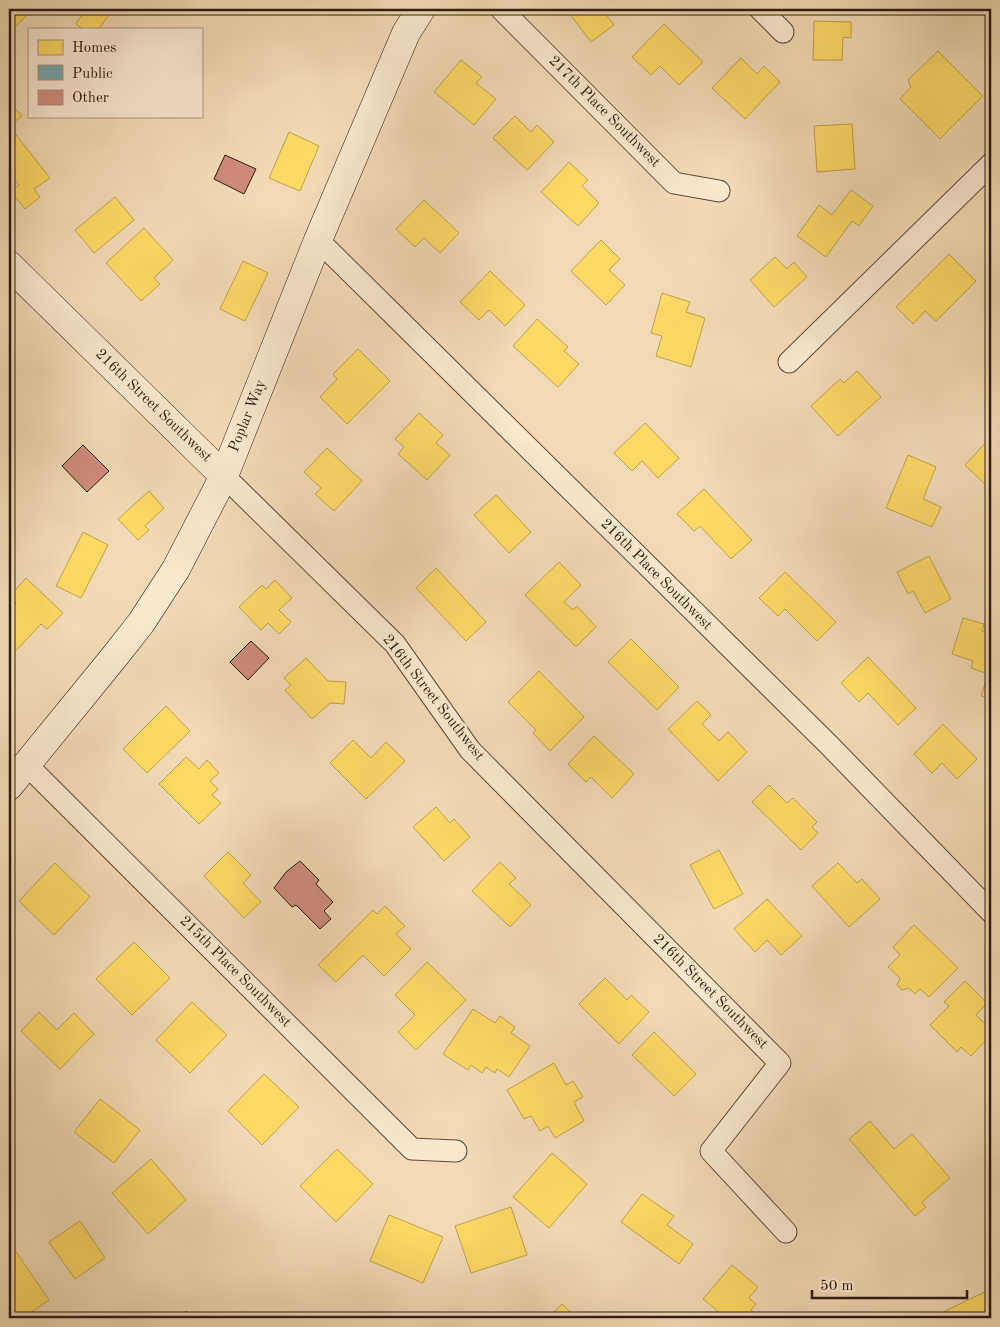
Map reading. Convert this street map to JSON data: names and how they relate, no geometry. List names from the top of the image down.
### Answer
{
  "streets": {
    "main road": ["216th Street Southwest", "Poplar Way"],
    "street": ["217th Place Southwest", "216th Place Southwest", "215th Place Southwest"]
  },
  "crossings": [
    ["216th Street Southwest", "Poplar Way"],
    ["Poplar Way", "216th Place Southwest"],
    ["Poplar Way", "215th Place Southwest"]
  ],
  "legend": ["Homes", "Public", "Other"],
  "scale_bar": "50 m"
}
